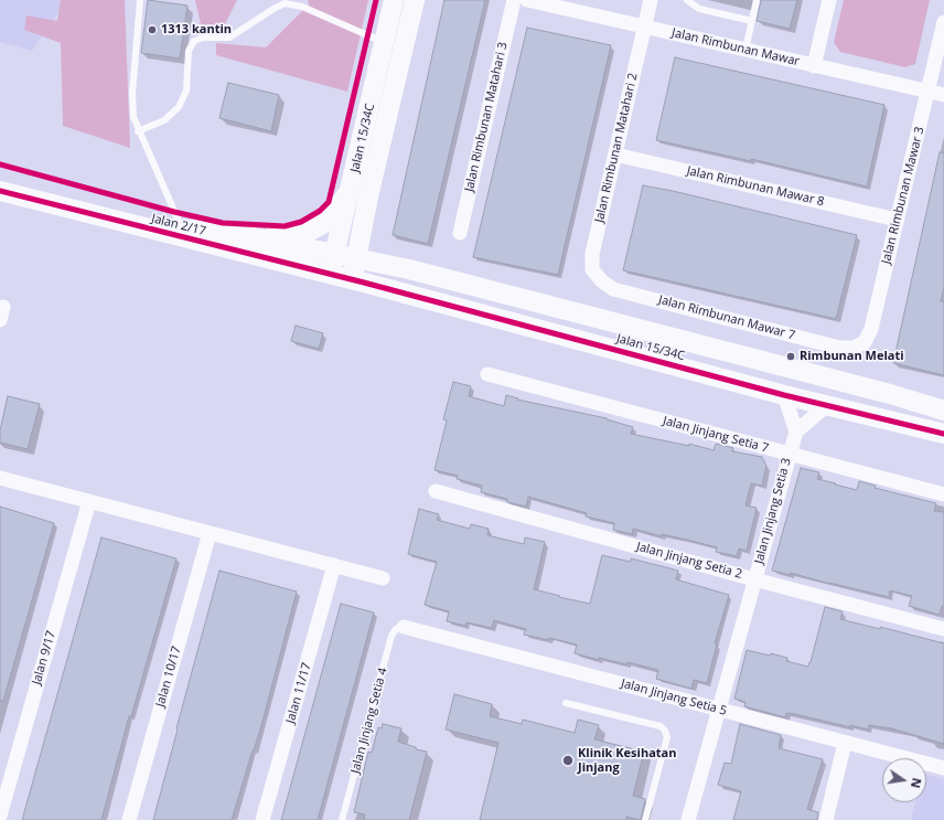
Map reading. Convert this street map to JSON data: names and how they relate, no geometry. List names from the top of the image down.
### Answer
{
  "streets": {
    "street": [
      "Jalan Rimbunan Mawar",
      "Jalan Rimbunan Matahari 3",
      "Jalan 15/34C",
      "Jalan Rimbunan Matahari 2",
      "Jalan Rimbunan Mawar 8",
      "Jalan Rimbunan Mawar 3",
      "Jalan 2/17",
      "Jalan Rimbunan Mawar 7",
      "Jalan Jinjang Setia 7",
      "Jalan Jinjang Setia 3",
      "Jalan Jinjang Setia 2",
      "Jalan 9/17",
      "Jalan 10/17",
      "Jalan 11/17",
      "Jalan Jinjang Setia 5"
    ],
    "lane": ["Jalan Jinjang Setia 4"]
  },
  "crossings": [
    ["Jalan Rimbunan Mawar", "Jalan Rimbunan Matahari 2"],
    ["Jalan Rimbunan Mawar", "Jalan Rimbunan Mawar 3"],
    ["Jalan 15/34C", "Jalan 2/17"],
    ["Jalan Rimbunan Matahari 2", "Jalan Rimbunan Mawar 8"],
    ["Jalan Rimbunan Matahari 2", "Jalan Rimbunan Mawar 7"],
    ["Jalan Rimbunan Mawar 8", "Jalan Rimbunan Mawar 3"],
    ["Jalan Rimbunan Mawar 3", "Jalan Rimbunan Mawar 7"],
    ["Jalan Jinjang Setia 7", "Jalan Jinjang Setia 3"],
    ["Jalan Jinjang Setia 3", "Jalan Jinjang Setia 2"],
    ["Jalan Jinjang Setia 3", "Jalan Jinjang Setia 5"],
    ["Jalan Jinjang Setia 5", "Jalan Jinjang Setia 4"]
  ],
  "places": ["1313 kantin", "Rimbunan Melati", "Klinik Kesihatan Jinjang"],
  "north": "right"
}
